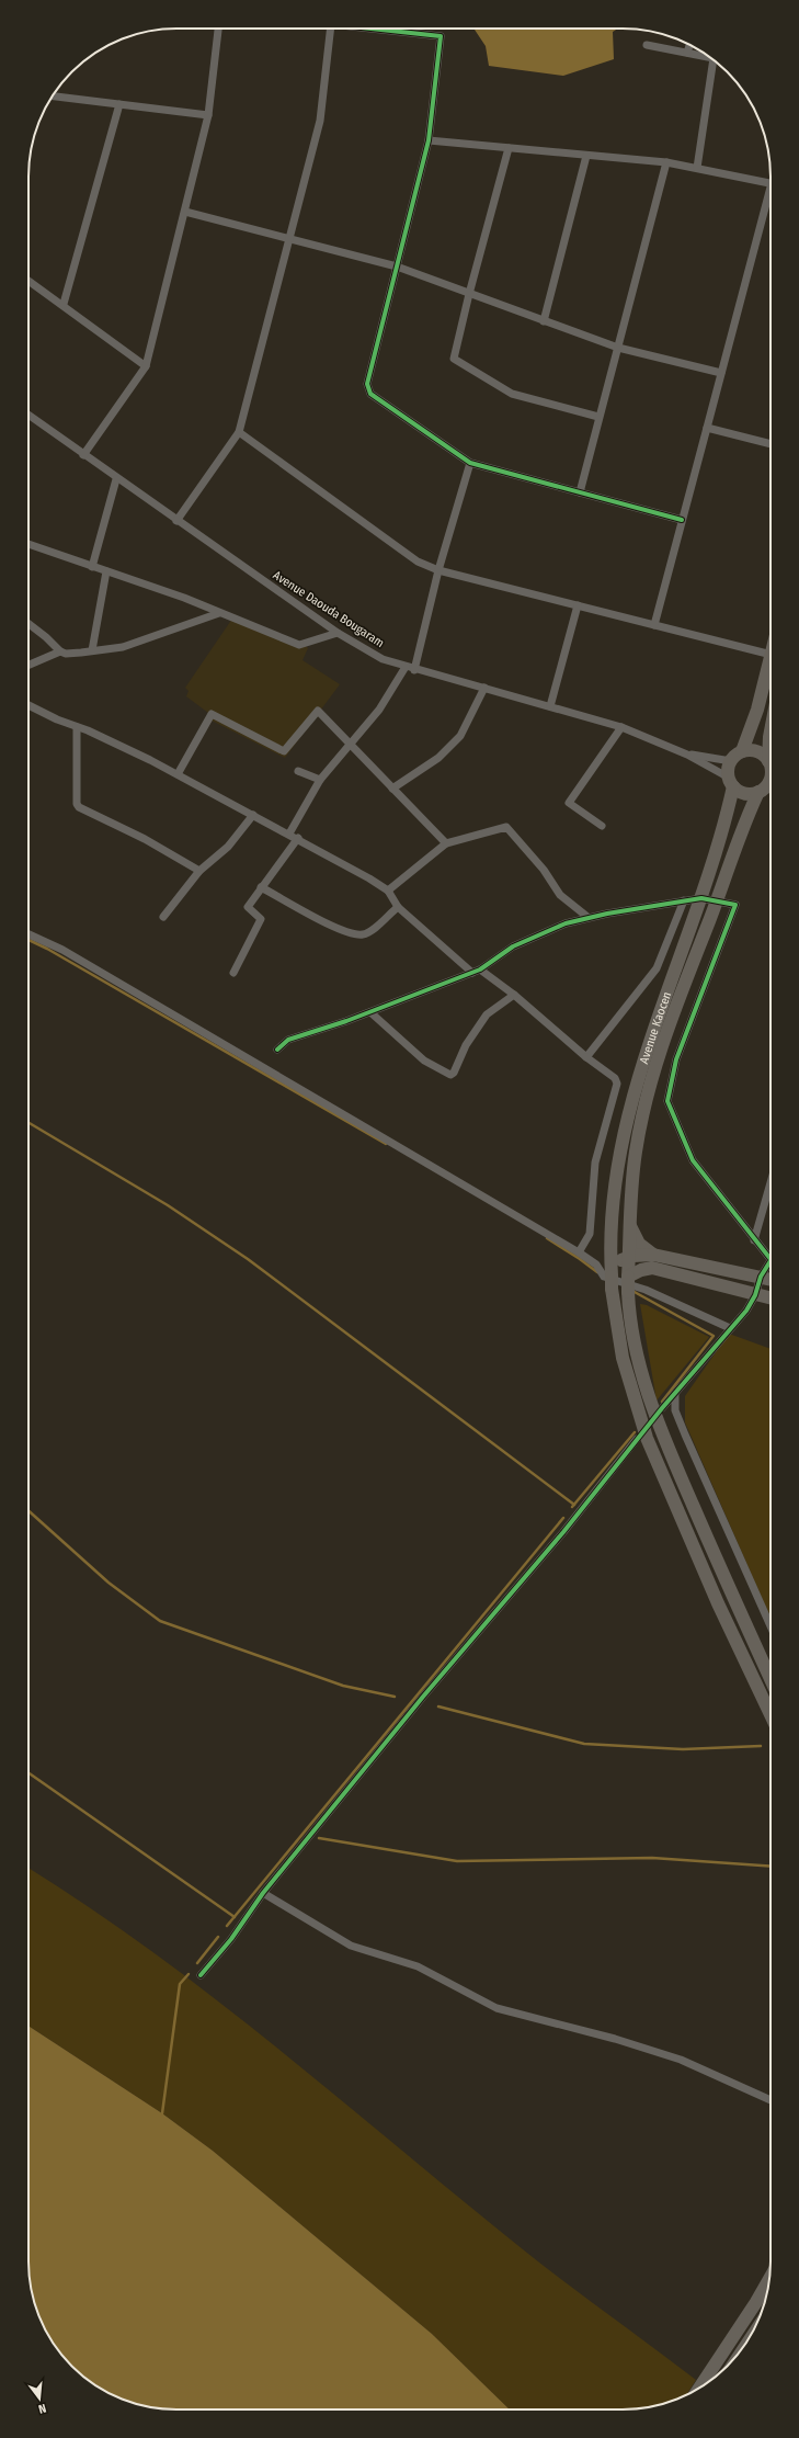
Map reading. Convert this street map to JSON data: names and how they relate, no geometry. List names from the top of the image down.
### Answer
{
  "streets": {
    "highway": ["Avenue Kaocen"],
    "street": ["Avenue Daouda Bougaram"]
  },
  "crossings": [
    ["Avenue Daouda Bougaram", "Avenue Kaocen"]
  ],
  "north": "bottom"
}
